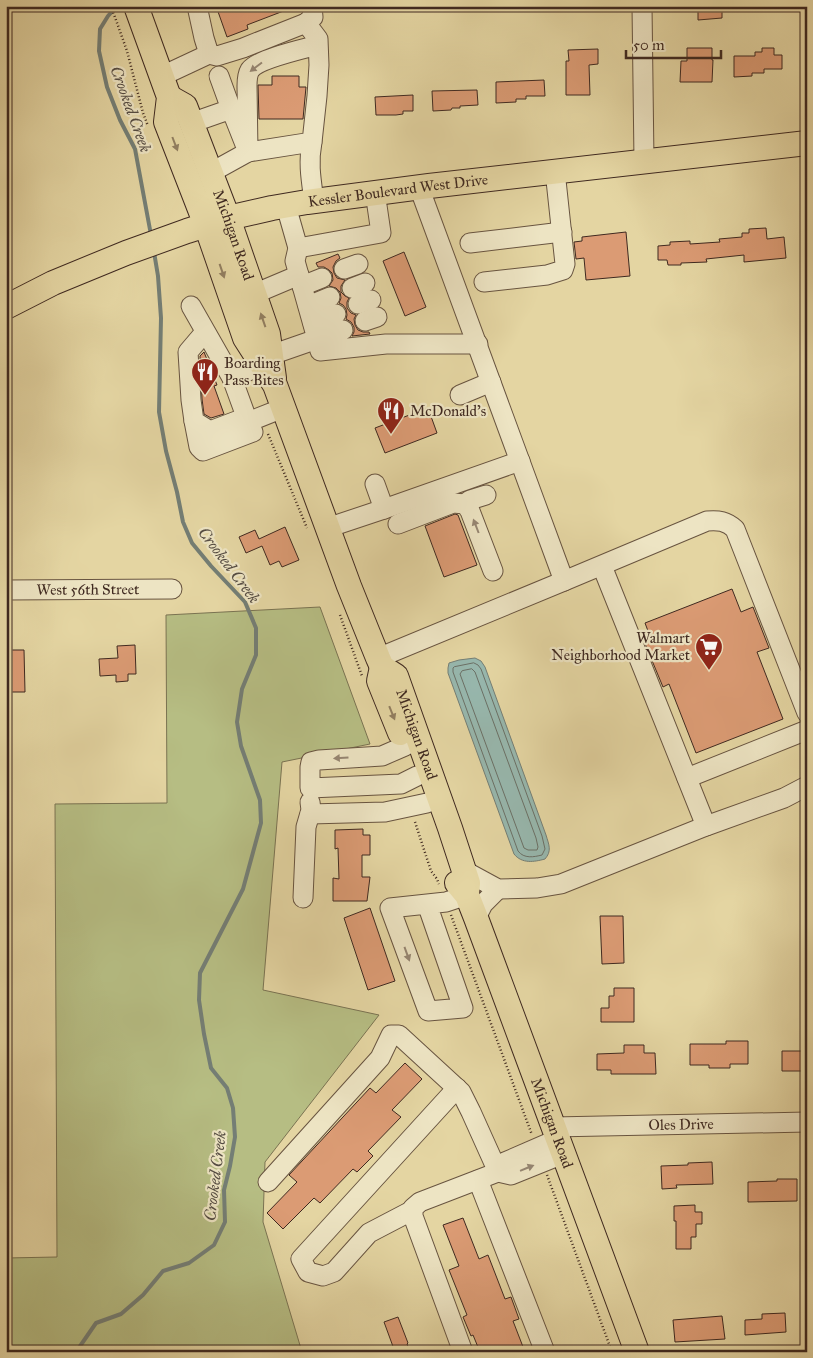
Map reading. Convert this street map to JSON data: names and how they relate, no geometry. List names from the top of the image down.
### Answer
{
  "streets": {
    "main road": ["Kessler Boulevard West Drive", "Michigan Road"],
    "street": ["West 56th Street", "Oles Drive"]
  },
  "crossings": [
    ["Kessler Boulevard West Drive", "Michigan Road"],
    ["Michigan Road", "Oles Drive"]
  ],
  "water": ["Crooked Creek"],
  "places": {
    "restaurant": ["Boarding Pass Bites", "McDonald's"],
    "supermarket": ["Walmart Neighborhood Market"]
  },
  "scale_bar": "50 m"
}
